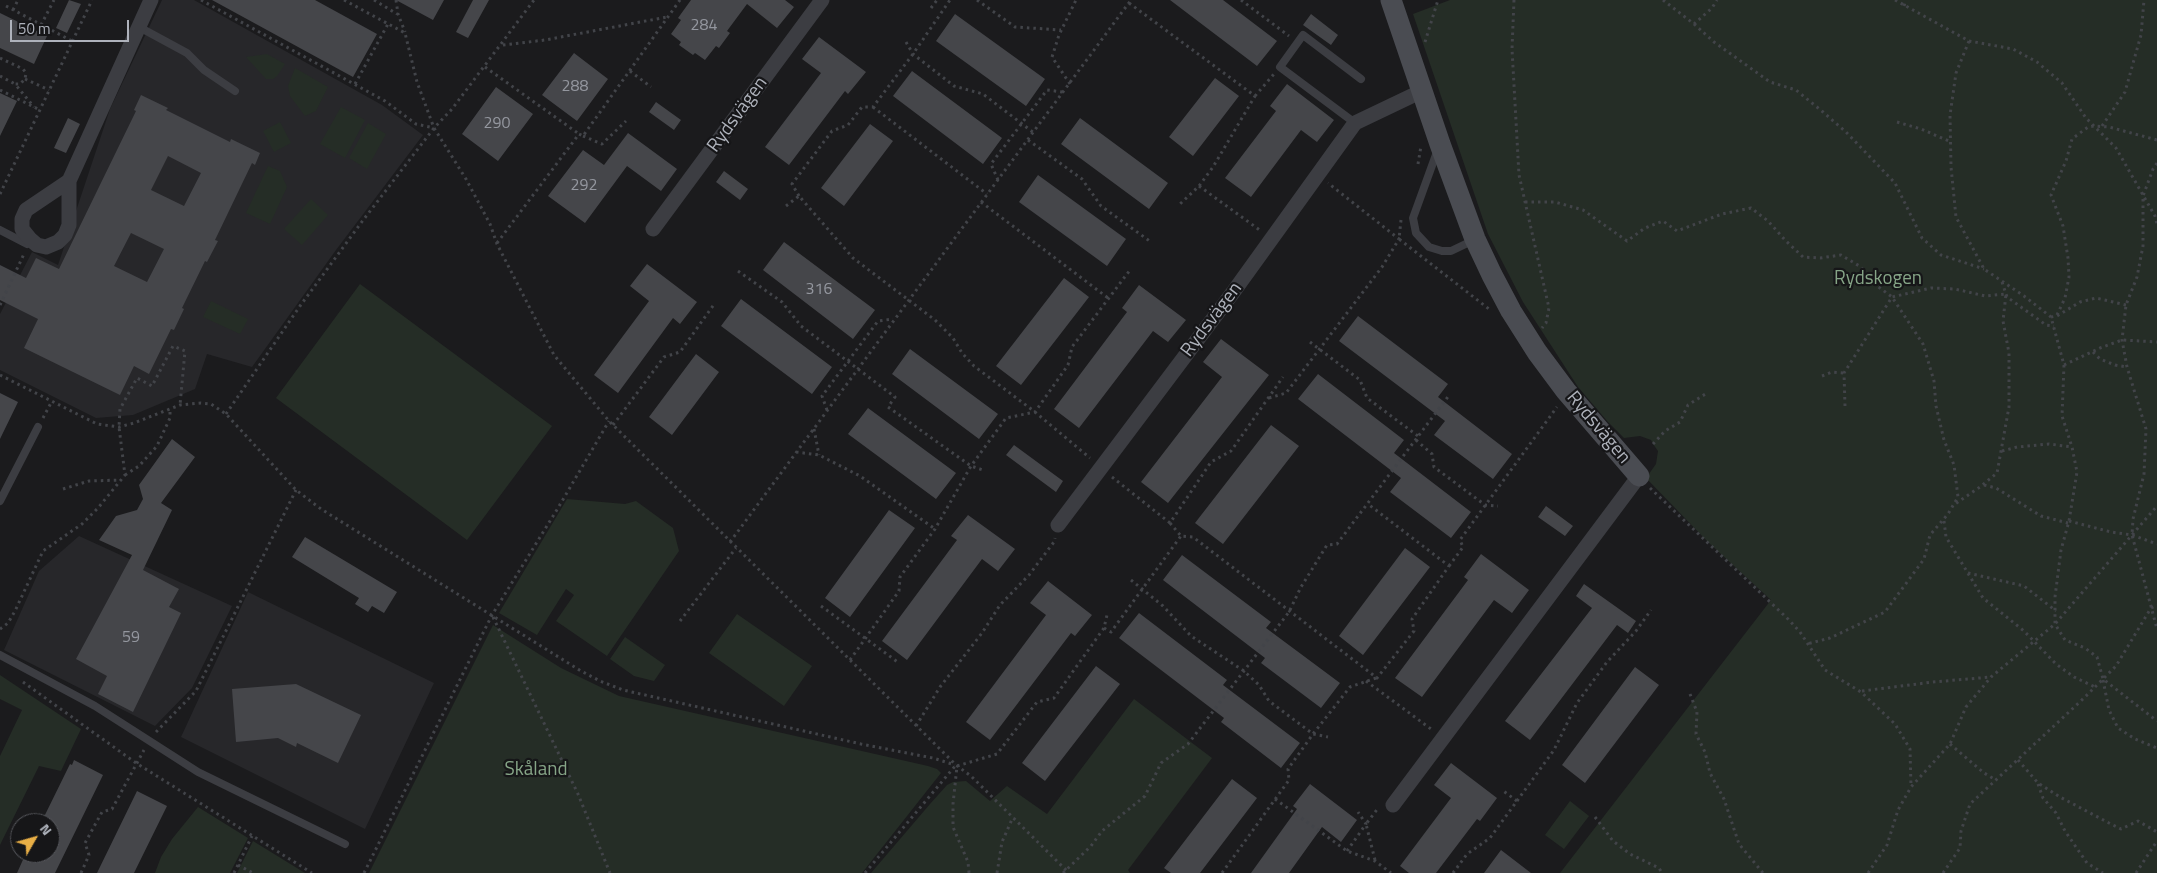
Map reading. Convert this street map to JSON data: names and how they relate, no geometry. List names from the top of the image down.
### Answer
{
  "streets": {
    "street": ["Rydsvägen"]
  },
  "parks": ["Rydskogen", "Skåland"],
  "house_numbers": [
    "284",
    "288",
    "290",
    "292",
    "316",
    "59"
  ],
  "scale_bar": "50 m",
  "north": "top right"
}
